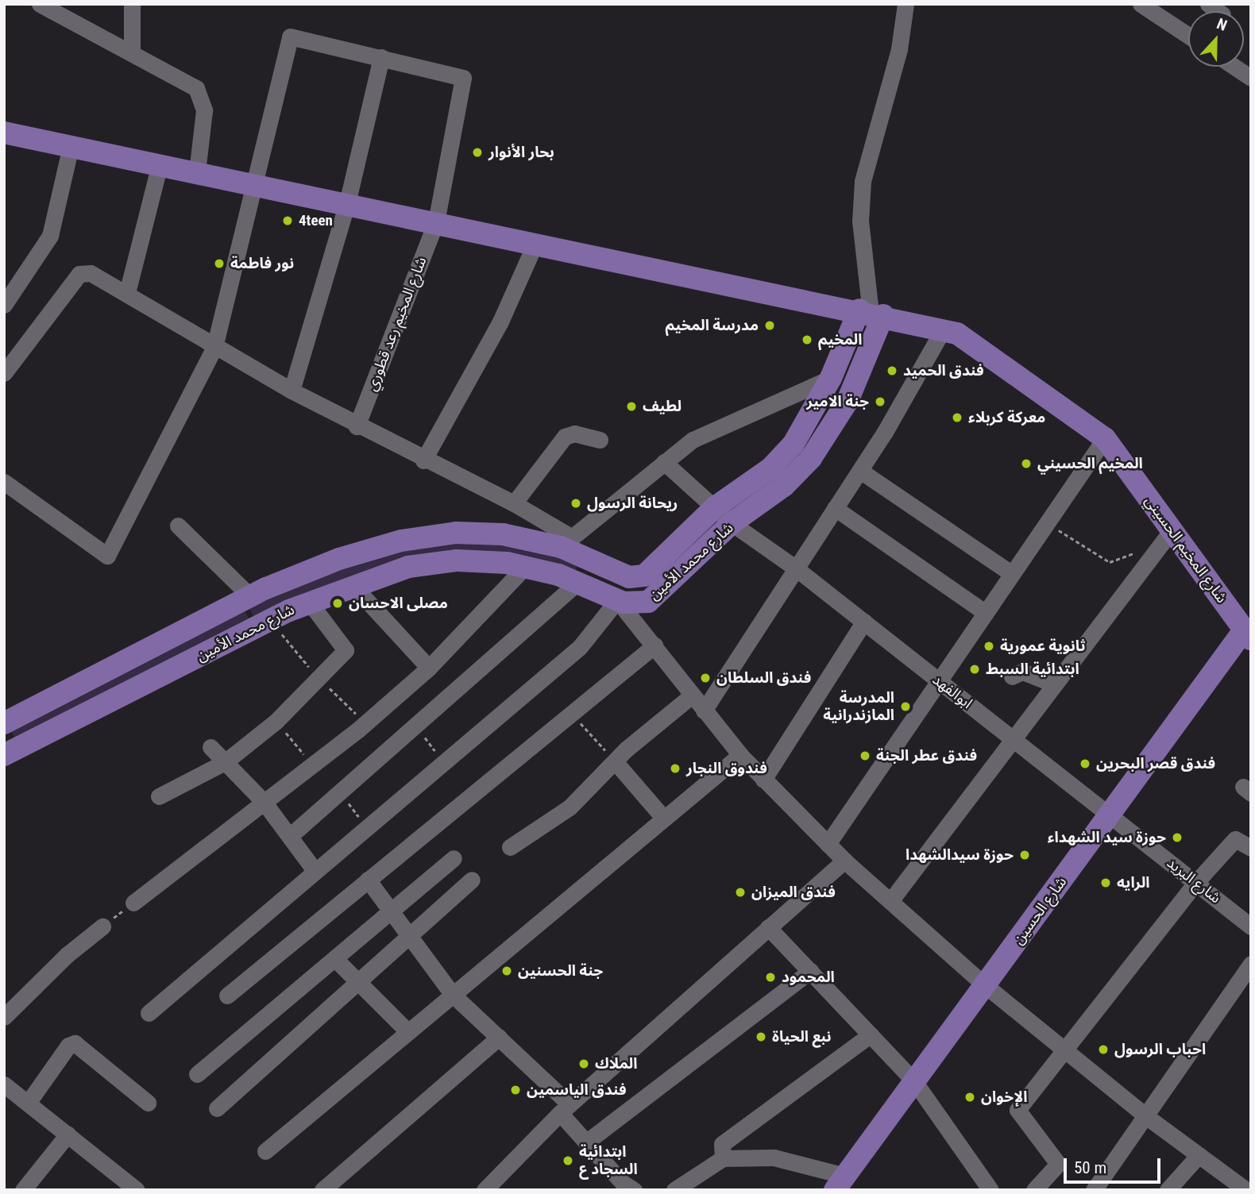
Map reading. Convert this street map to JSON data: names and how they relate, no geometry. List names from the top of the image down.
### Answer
{
  "streets": {
    "main road": ["شارع المخيم الحسيني", "شارع محمد الأمين", "شارع الحسين"],
    "street": ["شارع المخيم رعد قطوري", "ابوالفهد", "شارع البريد"]
  },
  "crossings": [
    ["شارع المخيم رعد قطوري", "شارع المخيم الحسيني"],
    ["شارع المخيم الحسيني", "شارع محمد الأمين"],
    ["شارع المخيم الحسيني", "شارع الحسين"],
    ["شارع محمد الأمين", "ابوالفهد"],
    ["ابوالفهد", "شارع البريد"],
    ["ابوالفهد", "شارع الحسين"],
    ["شارع البريد", "شارع الحسين"]
  ],
  "places": [
    "بحار الأنوار",
    "4teen",
    "نور فاطمة",
    "مدرسة المخيم",
    "المخيم",
    "فندق الحميد",
    "جنة الامير",
    "لطيف",
    "معركة كربلاء",
    "المخيم الحسيني",
    "ريحانة الرسول",
    "مصلى الاحسان",
    "ثانوية عمورية",
    "ابتدائية السبط",
    "فندق السلطان",
    "المدرسة المازندرانية",
    "فندق عطر الجنة",
    "فندق قصر البحرين",
    "فندوق النجار",
    "حوزة سيد الشهداء",
    "حوزة سيدالشهدا",
    "الرايه",
    "فندق الميزان",
    "جنة الحسنين",
    "المحمود",
    "نبع الحياة",
    "احباب الرسول",
    "الملاك",
    "فندق الياسمين",
    "الإخوان",
    "ابتدائية السجاد ع"
  ],
  "scale_bar": "50 m",
  "north": "top"
}
